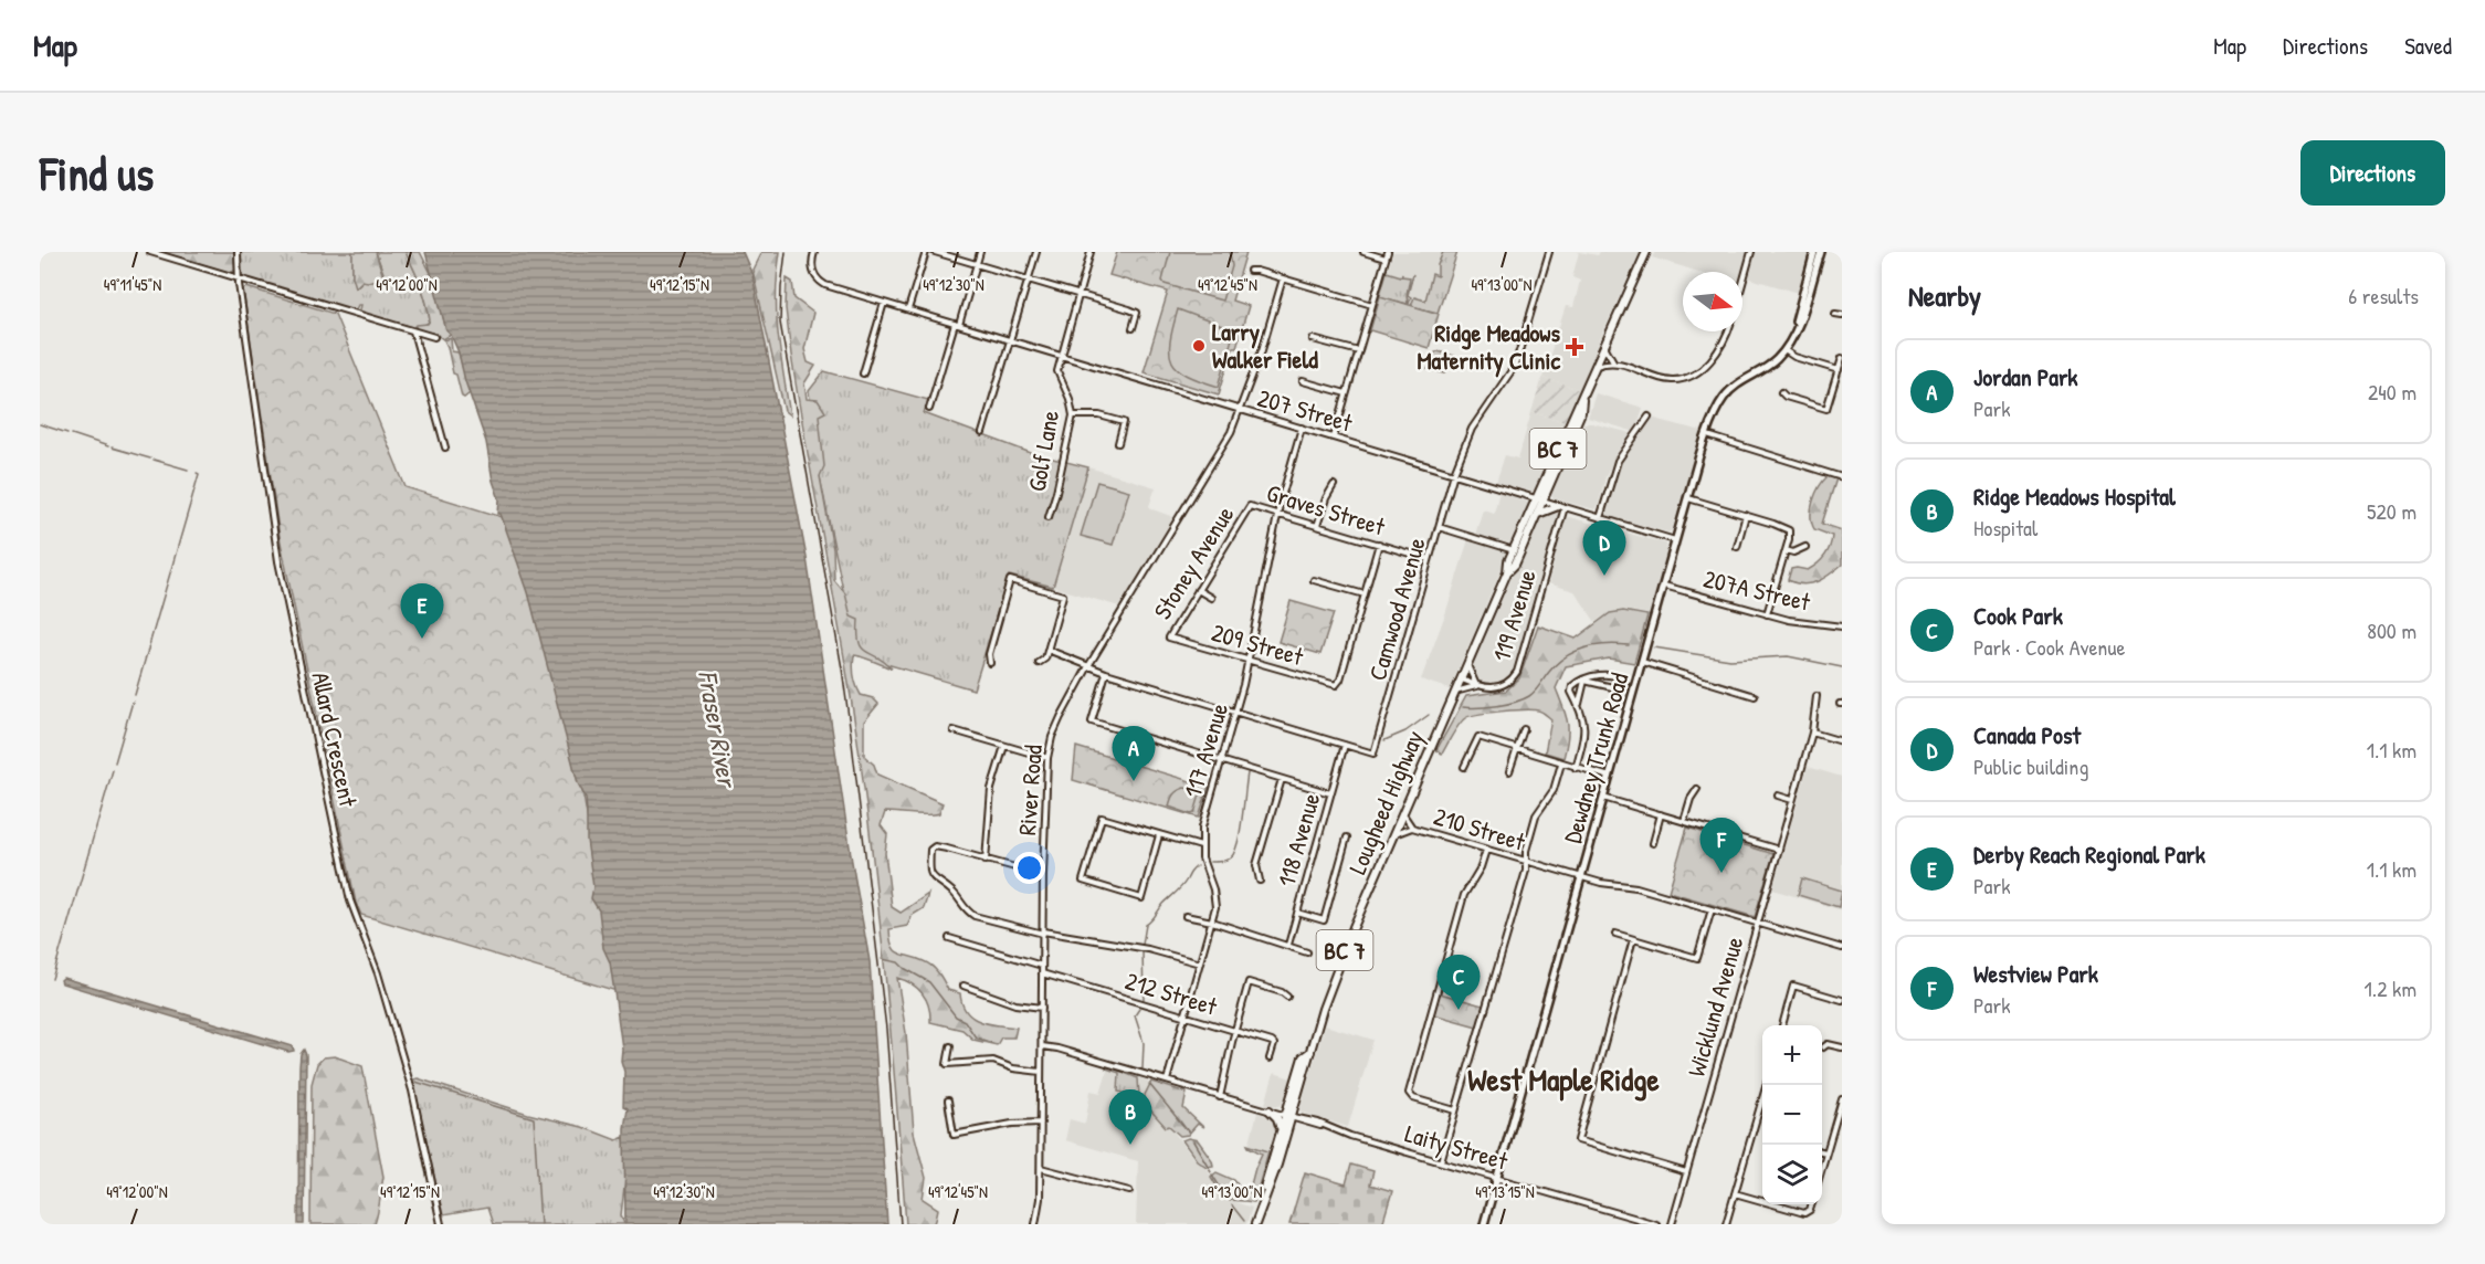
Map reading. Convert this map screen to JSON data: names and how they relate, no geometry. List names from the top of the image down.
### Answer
{
  "streets": {
    "highway": ["BC 7", "Lougheed Highway"],
    "main road": ["Dewdney Trunk Road"],
    "street": [
      "207 Street",
      "Golf Lane",
      "Graves Street",
      "Stoney Avenue",
      "207A Street",
      "Camwood Avenue",
      "119 Avenue",
      "209 Street",
      "Allard Crescent",
      "117 Avenue",
      "River Road",
      "210 Street",
      "118 Avenue",
      "212 Street",
      "Wicklund Avenue",
      "Laity Street"
    ]
  },
  "crossings": [
    ["207 Street", "Golf Lane"],
    ["207 Street", "Camwood Avenue"],
    ["207 Street", "119 Avenue"],
    ["207 Street", "117 Avenue"],
    ["207 Street", "Dewdney Trunk Road"],
    ["207 Street", "River Road"],
    ["207 Street", "Lougheed Highway"],
    ["Graves Street", "Stoney Avenue"],
    ["Graves Street", "Camwood Avenue"],
    ["Graves Street", "117 Avenue"],
    ["Stoney Avenue", "209 Street"],
    ["207A Street", "Dewdney Trunk Road"],
    ["Camwood Avenue", "118 Avenue"],
    ["119 Avenue", "Lougheed Highway"],
    ["209 Street", "117 Avenue"],
    ["117 Avenue", "212 Street"],
    ["117 Avenue", "Laity Street"],
    ["Dewdney Trunk Road", "210 Street"],
    ["Dewdney Trunk Road", "Laity Street"],
    ["River Road", "212 Street"],
    ["River Road", "Laity Street"],
    ["Lougheed Highway", "210 Street"],
    ["Lougheed Highway", "Laity Street"],
    ["210 Street", "Wicklund Avenue"]
  ],
  "districts": ["West Maple Ridge"],
  "water": ["Fraser River"],
  "places": {
    "other": ["Larry Walker Field"],
    "health": ["Ridge Meadows Maternity Clinic"]
  },
  "north": "right",
  "page": {
    "header": "Map",
    "nav": ["Map", "Directions", "Saved"],
    "buttons": "Directions",
    "title": "Find us",
    "heading": ["Nearby", "6 results"],
    "list": [
      {
        "mark": "A",
        "name": "Jordan Park",
        "note": "Park",
        "value": "240 m"
      },
      {
        "mark": "B",
        "name": "Ridge Meadows Hospital",
        "note": "Hospital",
        "value": "520 m"
      },
      {
        "mark": "C",
        "name": "Cook Park",
        "note": "Park · Cook Avenue",
        "value": "800 m"
      },
      {
        "mark": "D",
        "name": "Canada Post",
        "note": "Public building",
        "value": "1.1 km"
      },
      {
        "mark": "E",
        "name": "Derby Reach Regional Park",
        "note": "Park",
        "value": "1.1 km"
      },
      {
        "mark": "F",
        "name": "Westview Park",
        "note": "Park",
        "value": "1.2 km"
      }
    ],
    "pins": [
      "D",
      "E",
      "A",
      "F",
      "C",
      "B"
    ],
    "map_buttons": ["+", "−"]
  },
  "coordinates": [
    "49°11'45\"N",
    "49°12'00\"N",
    "49°12'15\"N",
    "49°12'30\"N",
    "49°12'45\"N",
    "49°13'00\"N",
    "49°13'15\"N"
  ]
}
